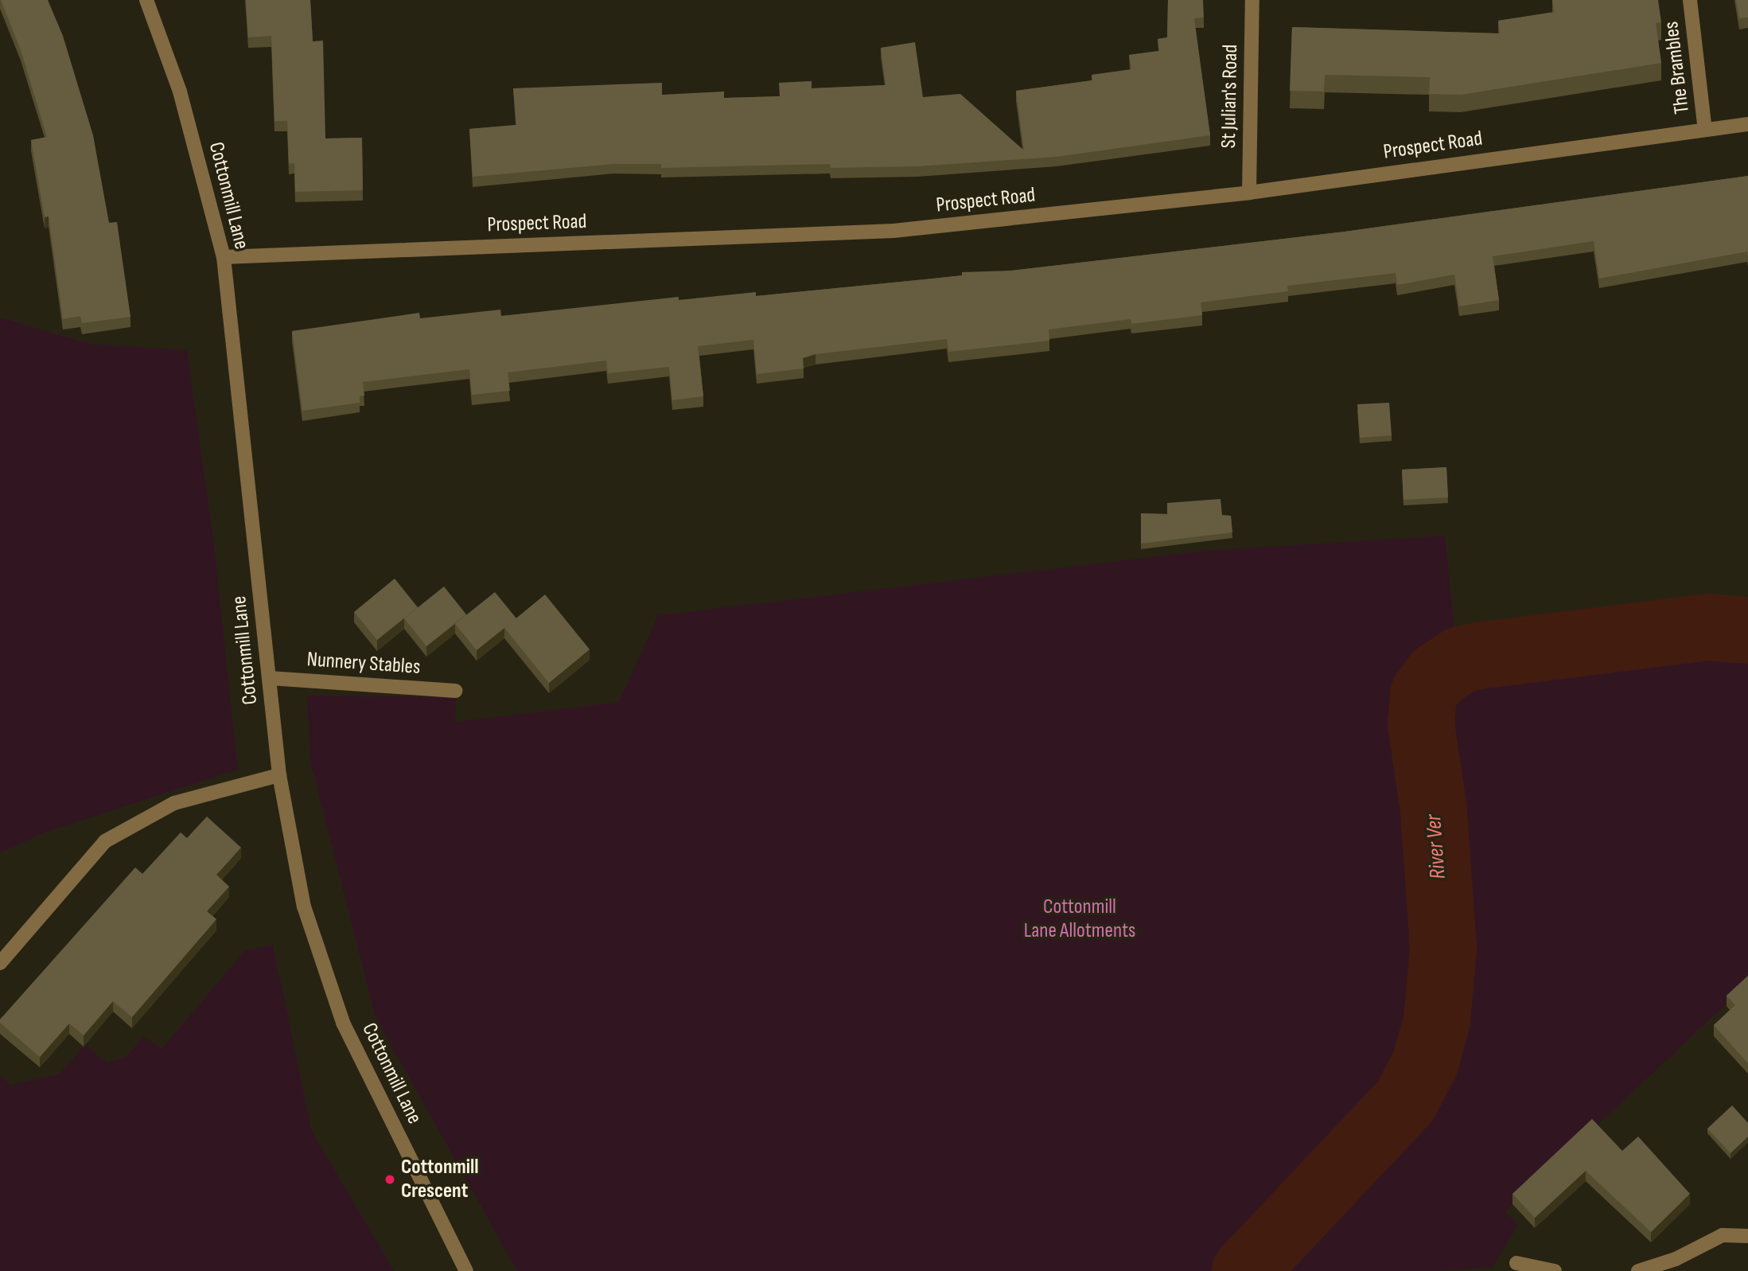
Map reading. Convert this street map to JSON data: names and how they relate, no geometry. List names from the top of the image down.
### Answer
{
  "streets": {
    "street": [
      "The Brambles",
      "St Julian's Road",
      "Prospect Road",
      "Cottonmill Lane",
      "Nunnery Stables"
    ]
  },
  "crossings": [
    ["The Brambles", "Prospect Road"],
    ["St Julian's Road", "Prospect Road"],
    ["Prospect Road", "Cottonmill Lane"],
    ["Cottonmill Lane", "Nunnery Stables"]
  ],
  "water": ["River Ver"],
  "parks": ["Cottonmill Lane Allotments"],
  "places": ["Cottonmill Crescent"]
}
